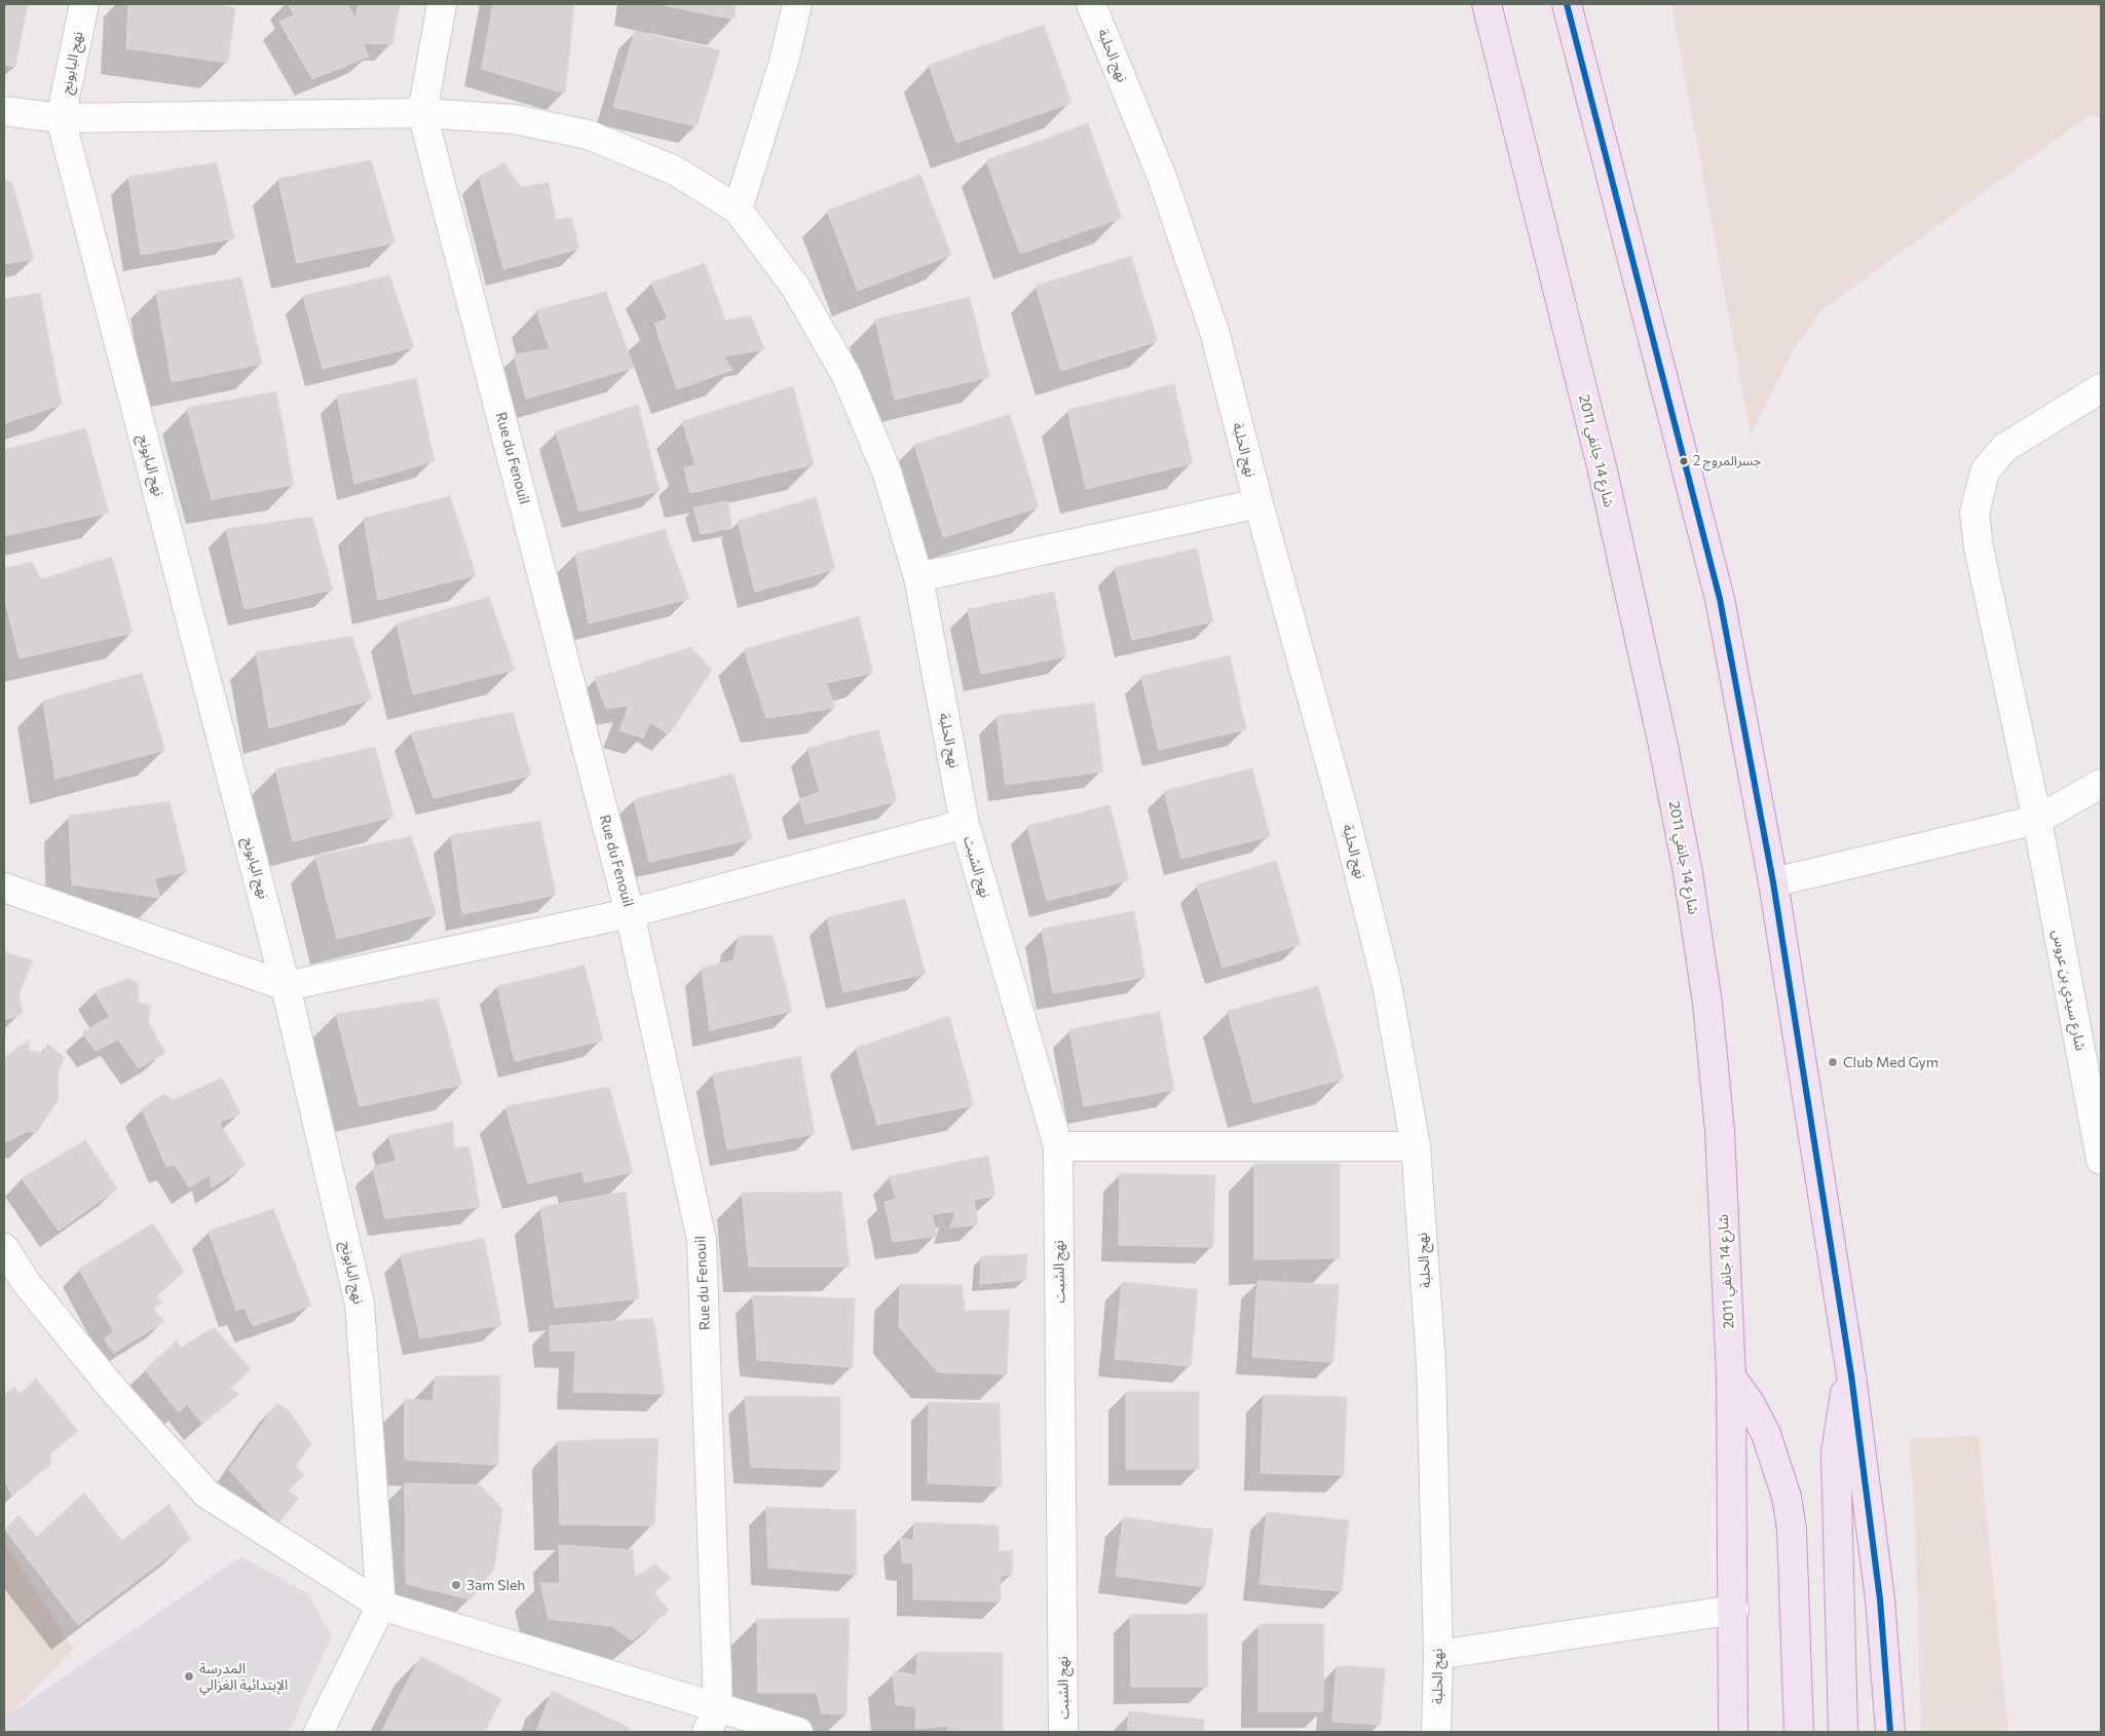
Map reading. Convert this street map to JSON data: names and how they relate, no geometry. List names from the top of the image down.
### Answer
{
  "streets": {
    "highway": ["شارع 14 جانفي 2011"],
    "street": [
      "نهج الحلبة",
      "نهج البابونج",
      "Rue du Fenouil",
      "نهج الشبت",
      "شارع سيدي بن عروس"
    ]
  },
  "crossings": [
    ["نهج الحلبة", "نهج الشبت"]
  ],
  "places": [
    "جسرالمروج 2",
    "Club Med Gym",
    "3am Sleh",
    "المدرسة الإبتدائية الغزالي"
  ]
}
